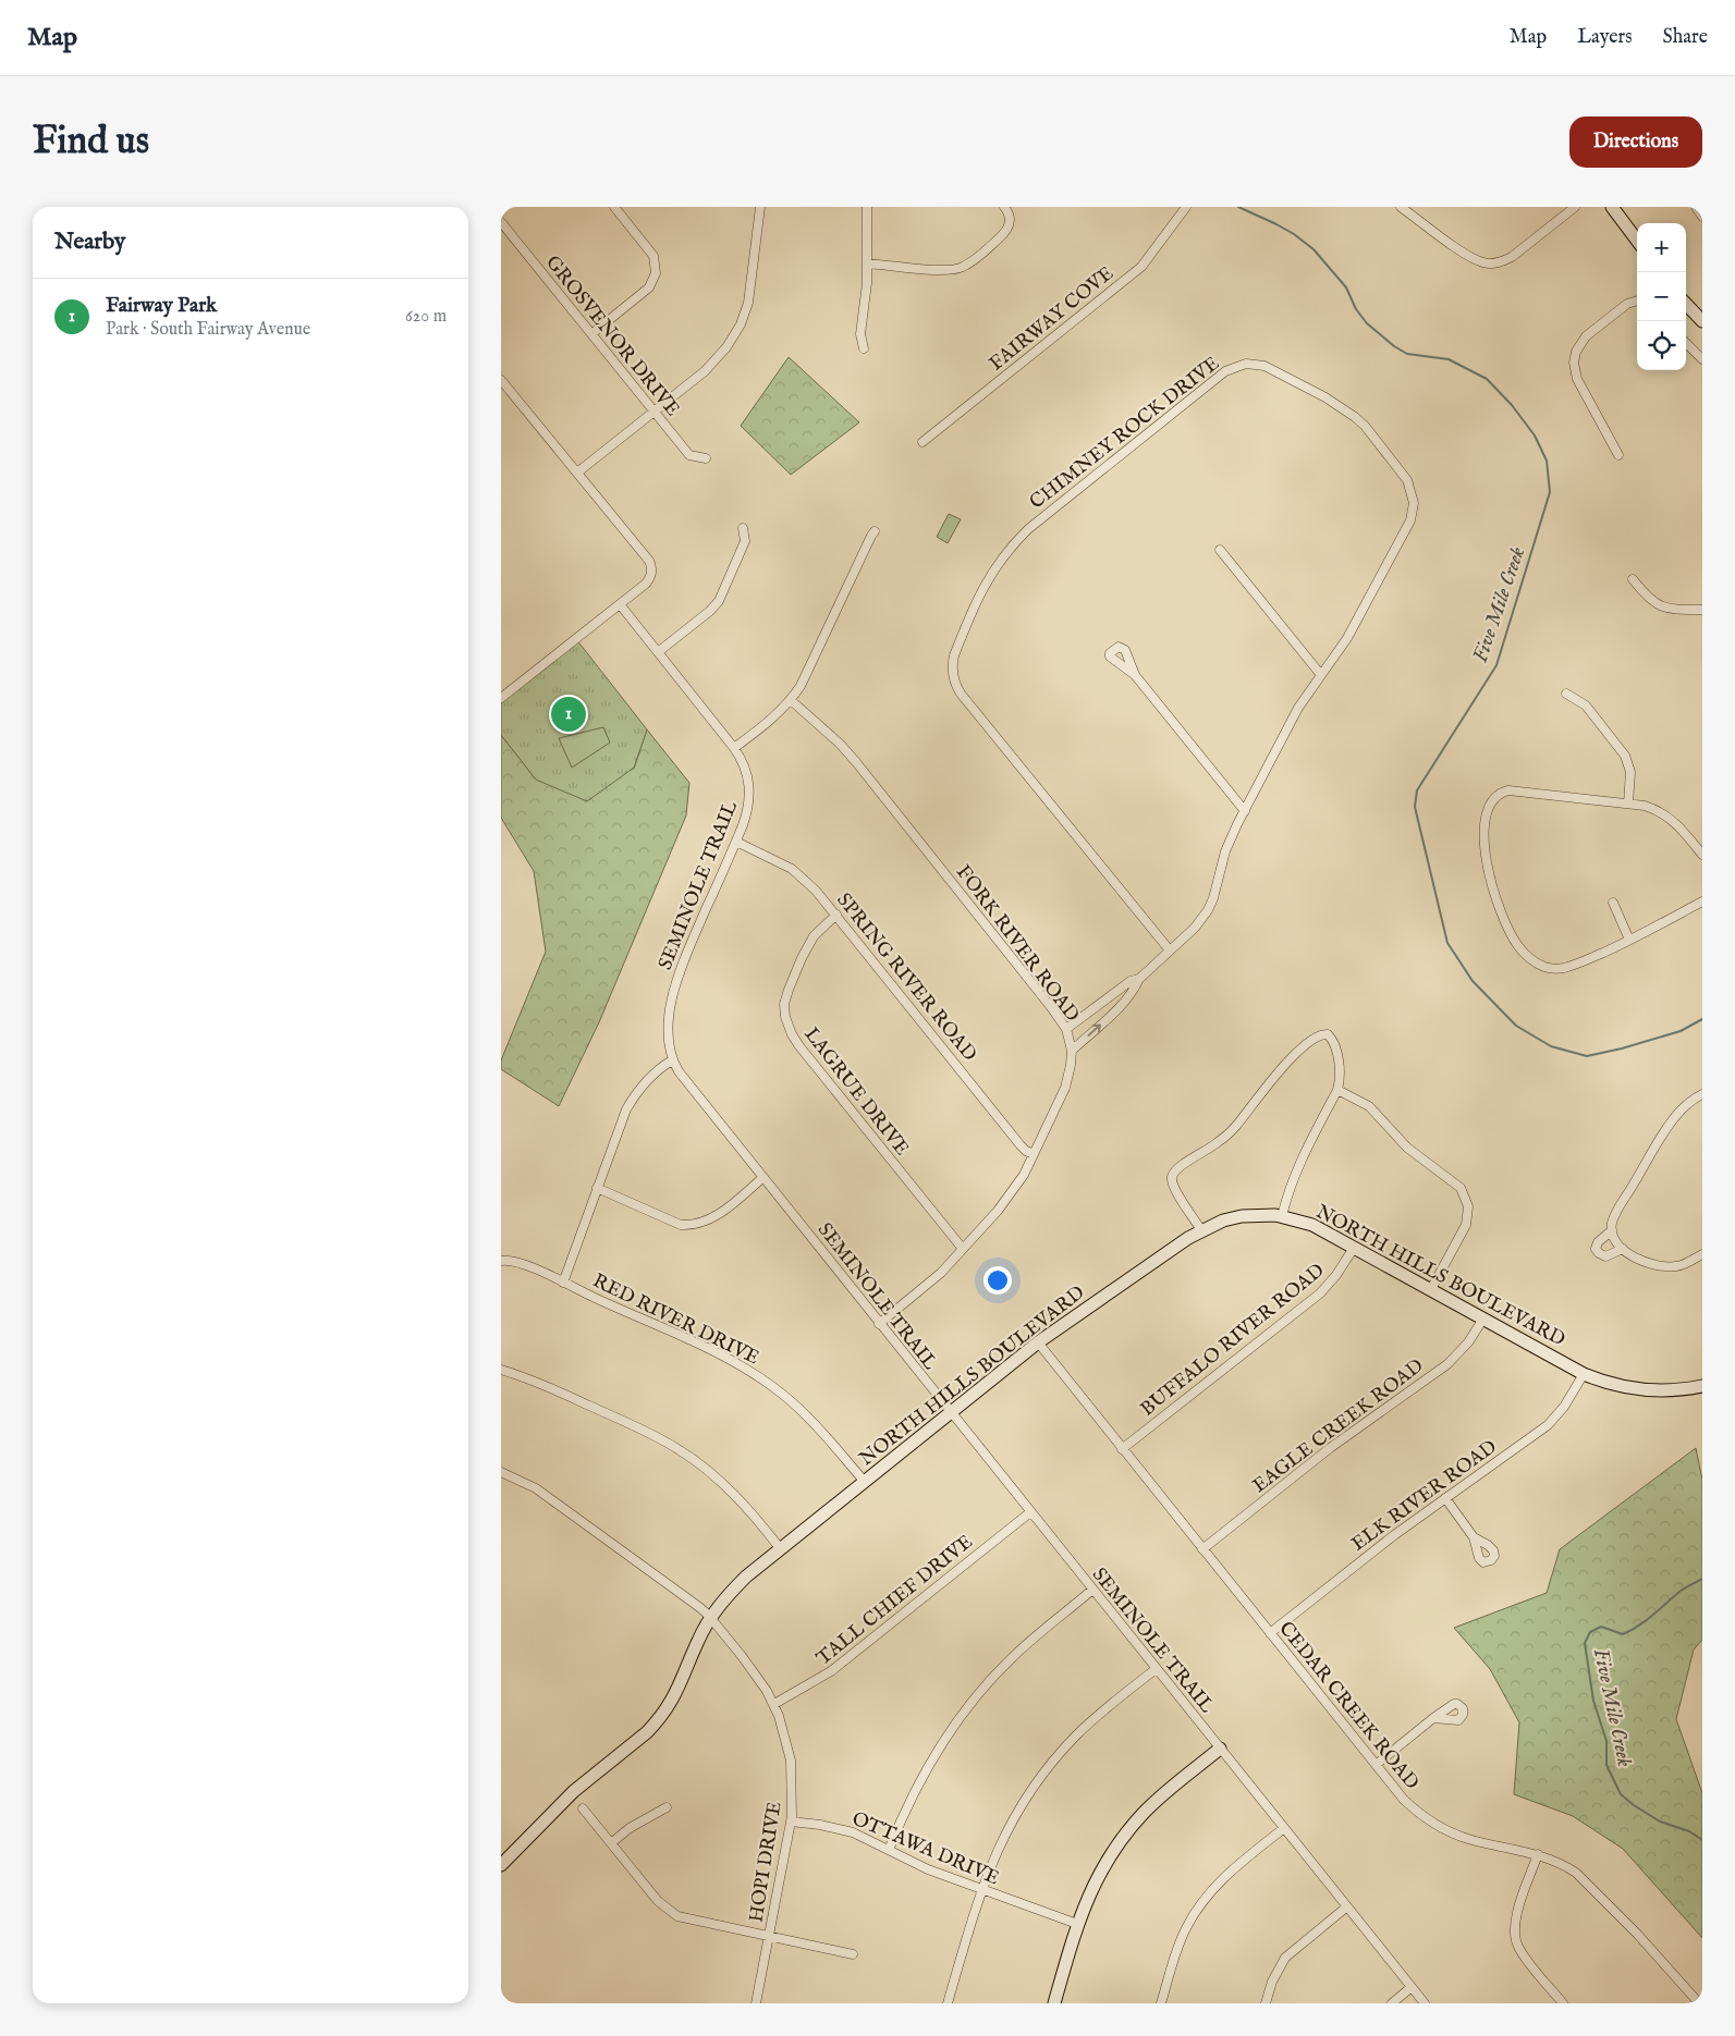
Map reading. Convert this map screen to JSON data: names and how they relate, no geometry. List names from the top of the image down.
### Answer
{
  "streets": {
    "street": [
      "FAIRWAY COVE",
      "GROSVENOR DRIVE",
      "CHIMNEY ROCK DRIVE",
      "SEMINOLE TRAIL",
      "FORK RIVER ROAD",
      "SPRING RIVER ROAD",
      "LAGRUE DRIVE",
      "NORTH HILLS BOULEVARD",
      "RED RIVER DRIVE",
      "BUFFALO RIVER ROAD",
      "EAGLE CREEK ROAD",
      "ELK RIVER ROAD",
      "TALL CHIEF DRIVE",
      "CEDAR CREEK ROAD",
      "OTTAWA DRIVE",
      "HOPI DRIVE"
    ]
  },
  "crossings": [
    ["CHIMNEY ROCK DRIVE", "FORK RIVER ROAD"],
    ["SEMINOLE TRAIL", "FORK RIVER ROAD"],
    ["SEMINOLE TRAIL", "SPRING RIVER ROAD"],
    ["SEMINOLE TRAIL", "NORTH HILLS BOULEVARD"],
    ["SEMINOLE TRAIL", "TALL CHIEF DRIVE"],
    ["FORK RIVER ROAD", "SPRING RIVER ROAD"],
    ["FORK RIVER ROAD", "LAGRUE DRIVE"],
    ["SPRING RIVER ROAD", "LAGRUE DRIVE"],
    ["NORTH HILLS BOULEVARD", "RED RIVER DRIVE"],
    ["NORTH HILLS BOULEVARD", "BUFFALO RIVER ROAD"],
    ["NORTH HILLS BOULEVARD", "EAGLE CREEK ROAD"],
    ["NORTH HILLS BOULEVARD", "ELK RIVER ROAD"],
    ["NORTH HILLS BOULEVARD", "CEDAR CREEK ROAD"],
    ["NORTH HILLS BOULEVARD", "HOPI DRIVE"],
    ["BUFFALO RIVER ROAD", "CEDAR CREEK ROAD"],
    ["EAGLE CREEK ROAD", "CEDAR CREEK ROAD"],
    ["ELK RIVER ROAD", "CEDAR CREEK ROAD"],
    ["TALL CHIEF DRIVE", "HOPI DRIVE"],
    ["OTTAWA DRIVE", "HOPI DRIVE"]
  ],
  "water": ["Five Mile Creek"],
  "page": {
    "header": "Map",
    "nav": ["Map", "Layers", "Share"],
    "buttons": "Directions",
    "title": "Find us",
    "heading": "Nearby",
    "map_buttons": ["+", "−"],
    "list": [
      {
        "mark": "1",
        "name": "Fairway Park",
        "note": "Park · South Fairway Avenue",
        "value": "620 m"
      }
    ],
    "pins": "1"
  }
}
